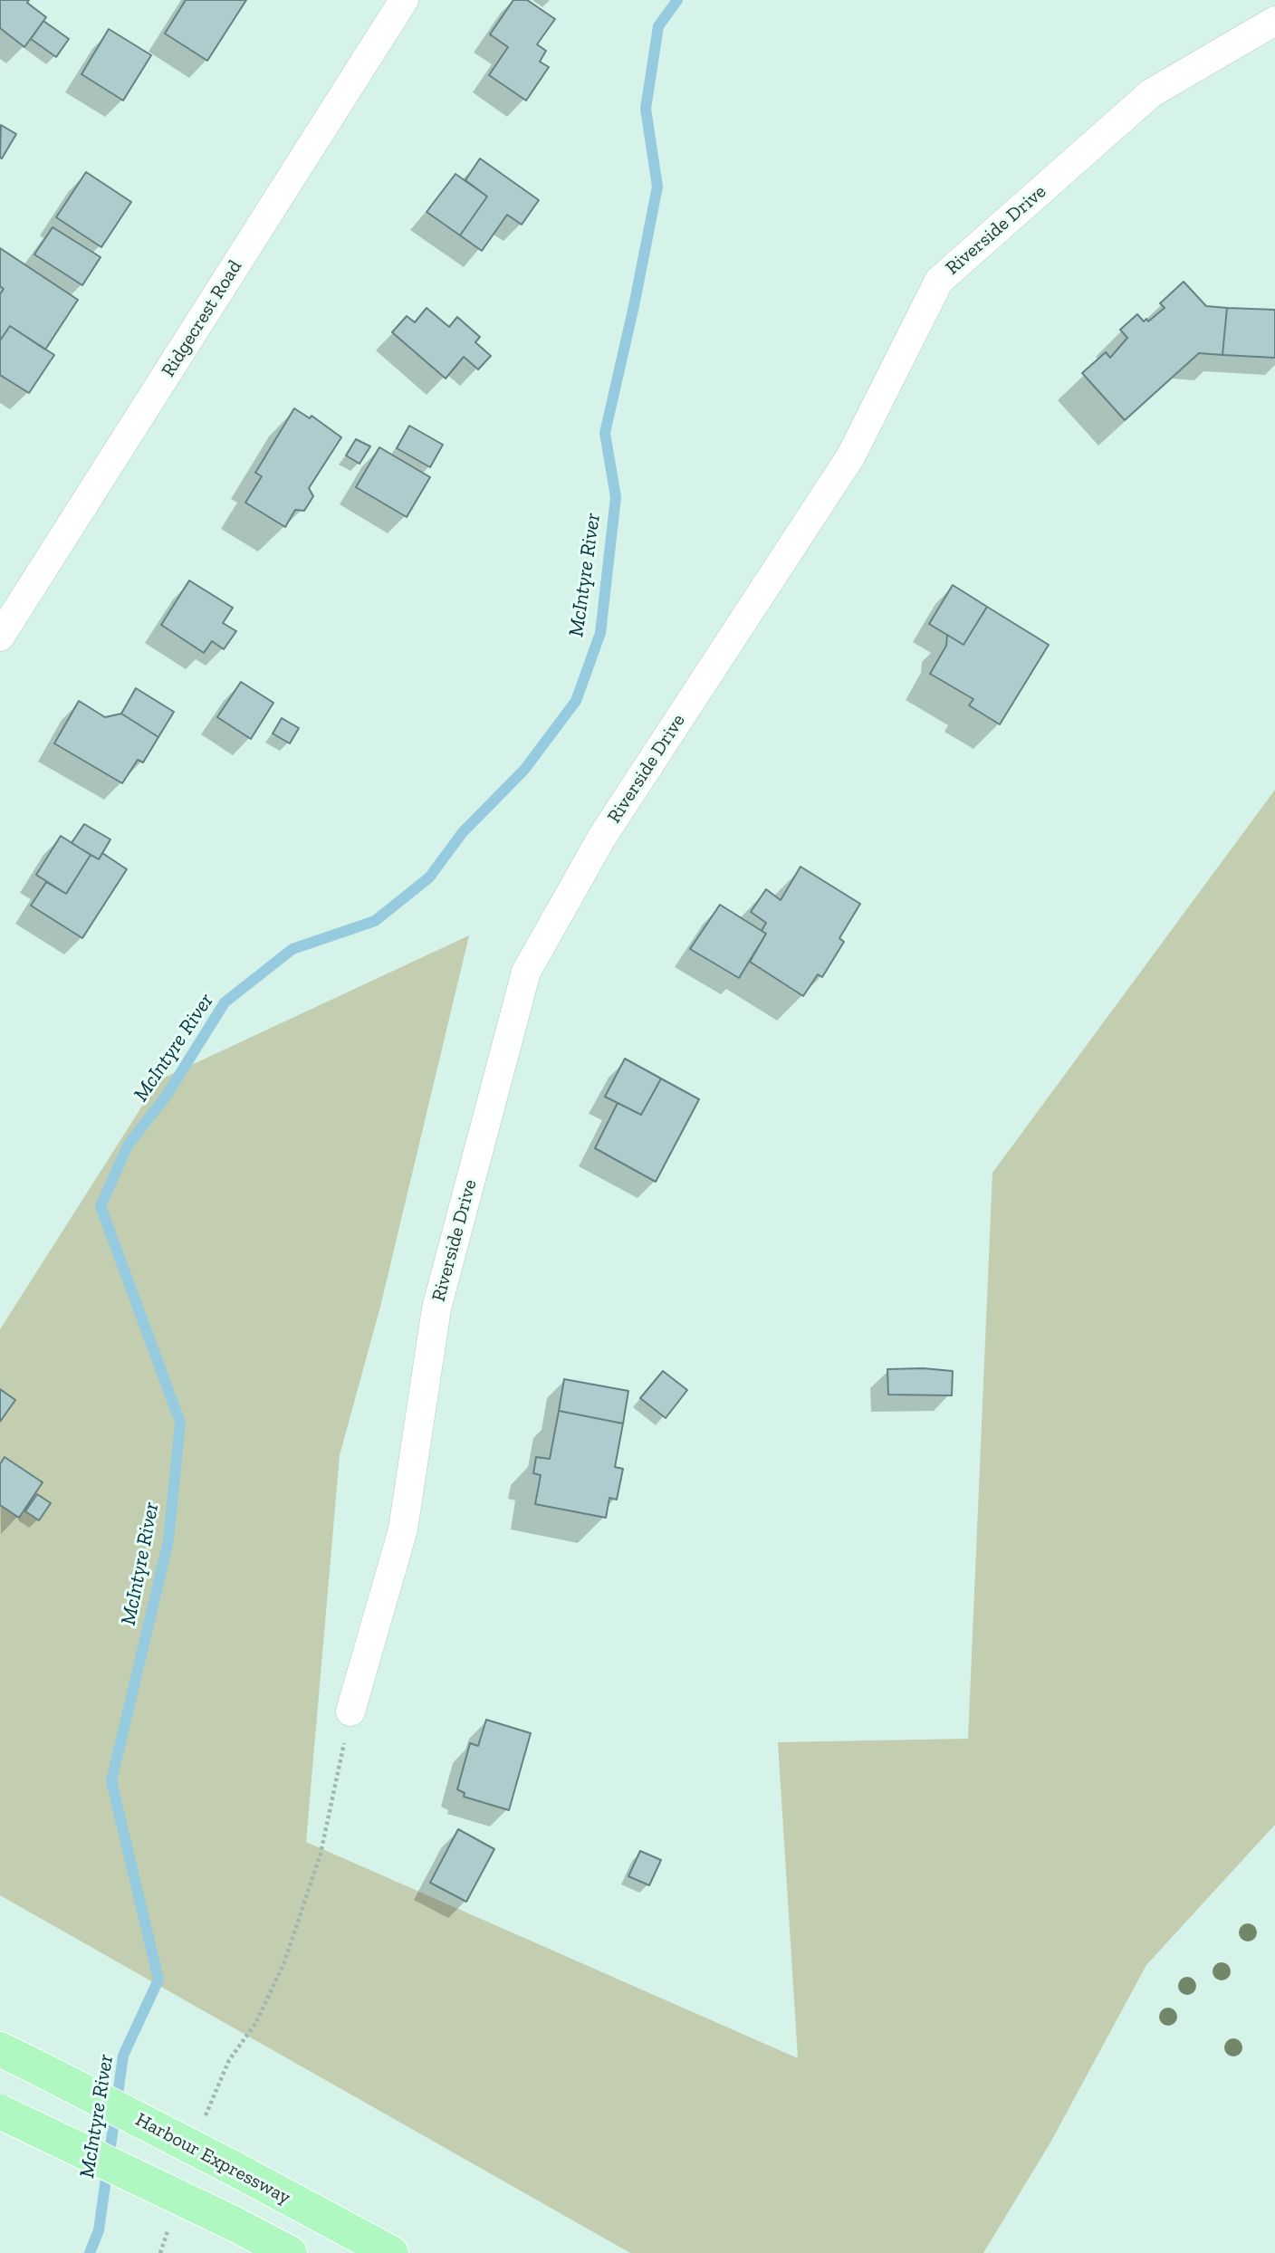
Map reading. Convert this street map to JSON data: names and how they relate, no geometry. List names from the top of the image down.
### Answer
{
  "streets": {
    "main road": ["Harbour Expressway"],
    "street": ["Riverside Drive", "Ridgecrest Road"]
  },
  "water": ["McIntyre River"]
}
